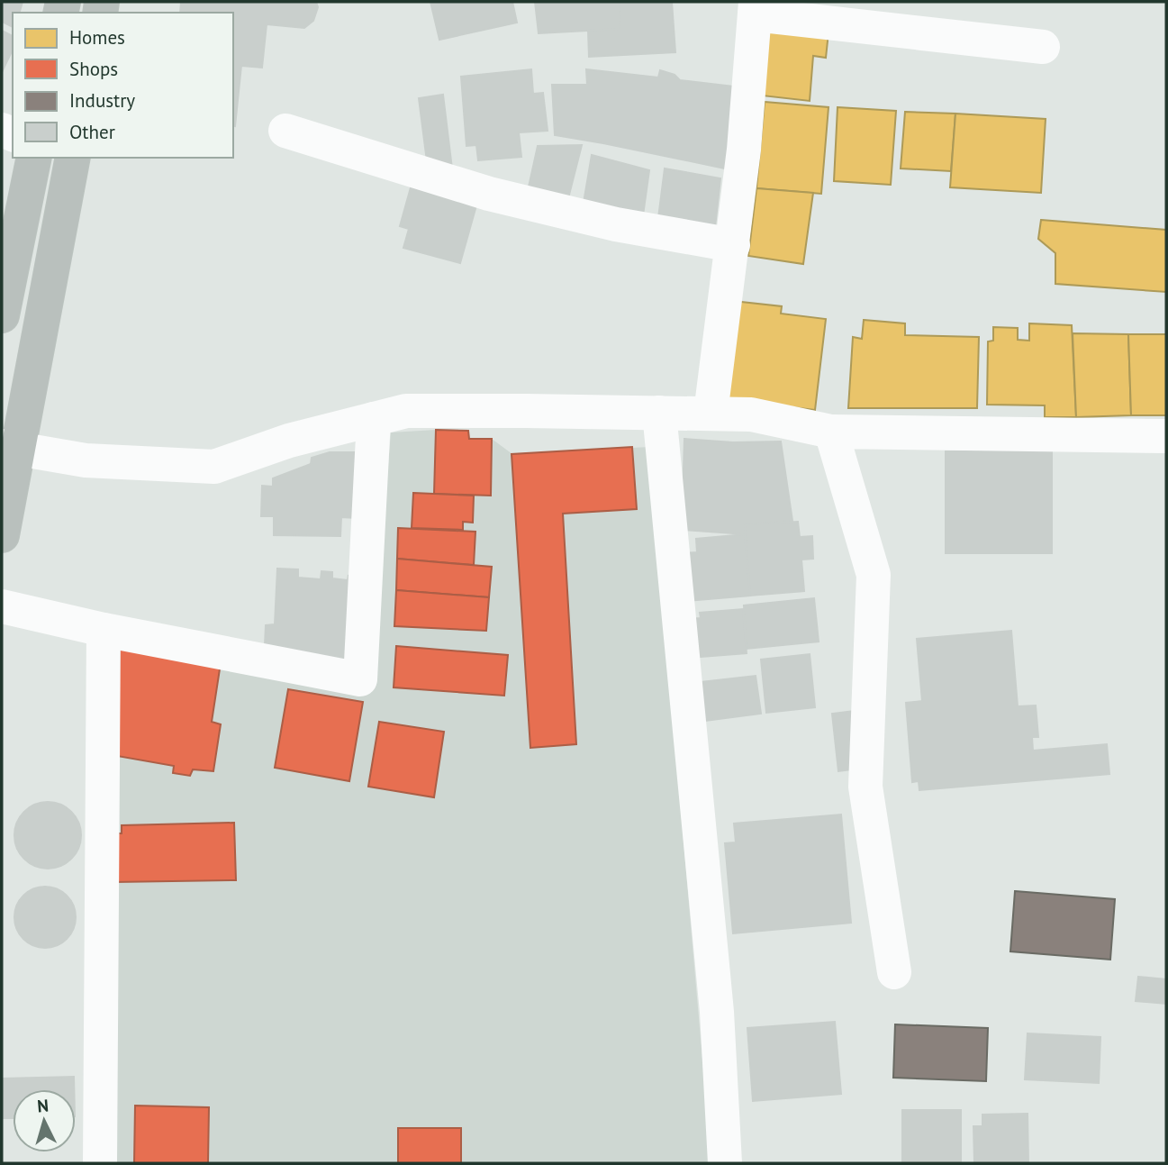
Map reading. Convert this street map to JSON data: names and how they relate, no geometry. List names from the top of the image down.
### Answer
{
  "legend": [
    "Homes",
    "Shops",
    "Industry",
    "Other"
  ],
  "north": "top"
}
